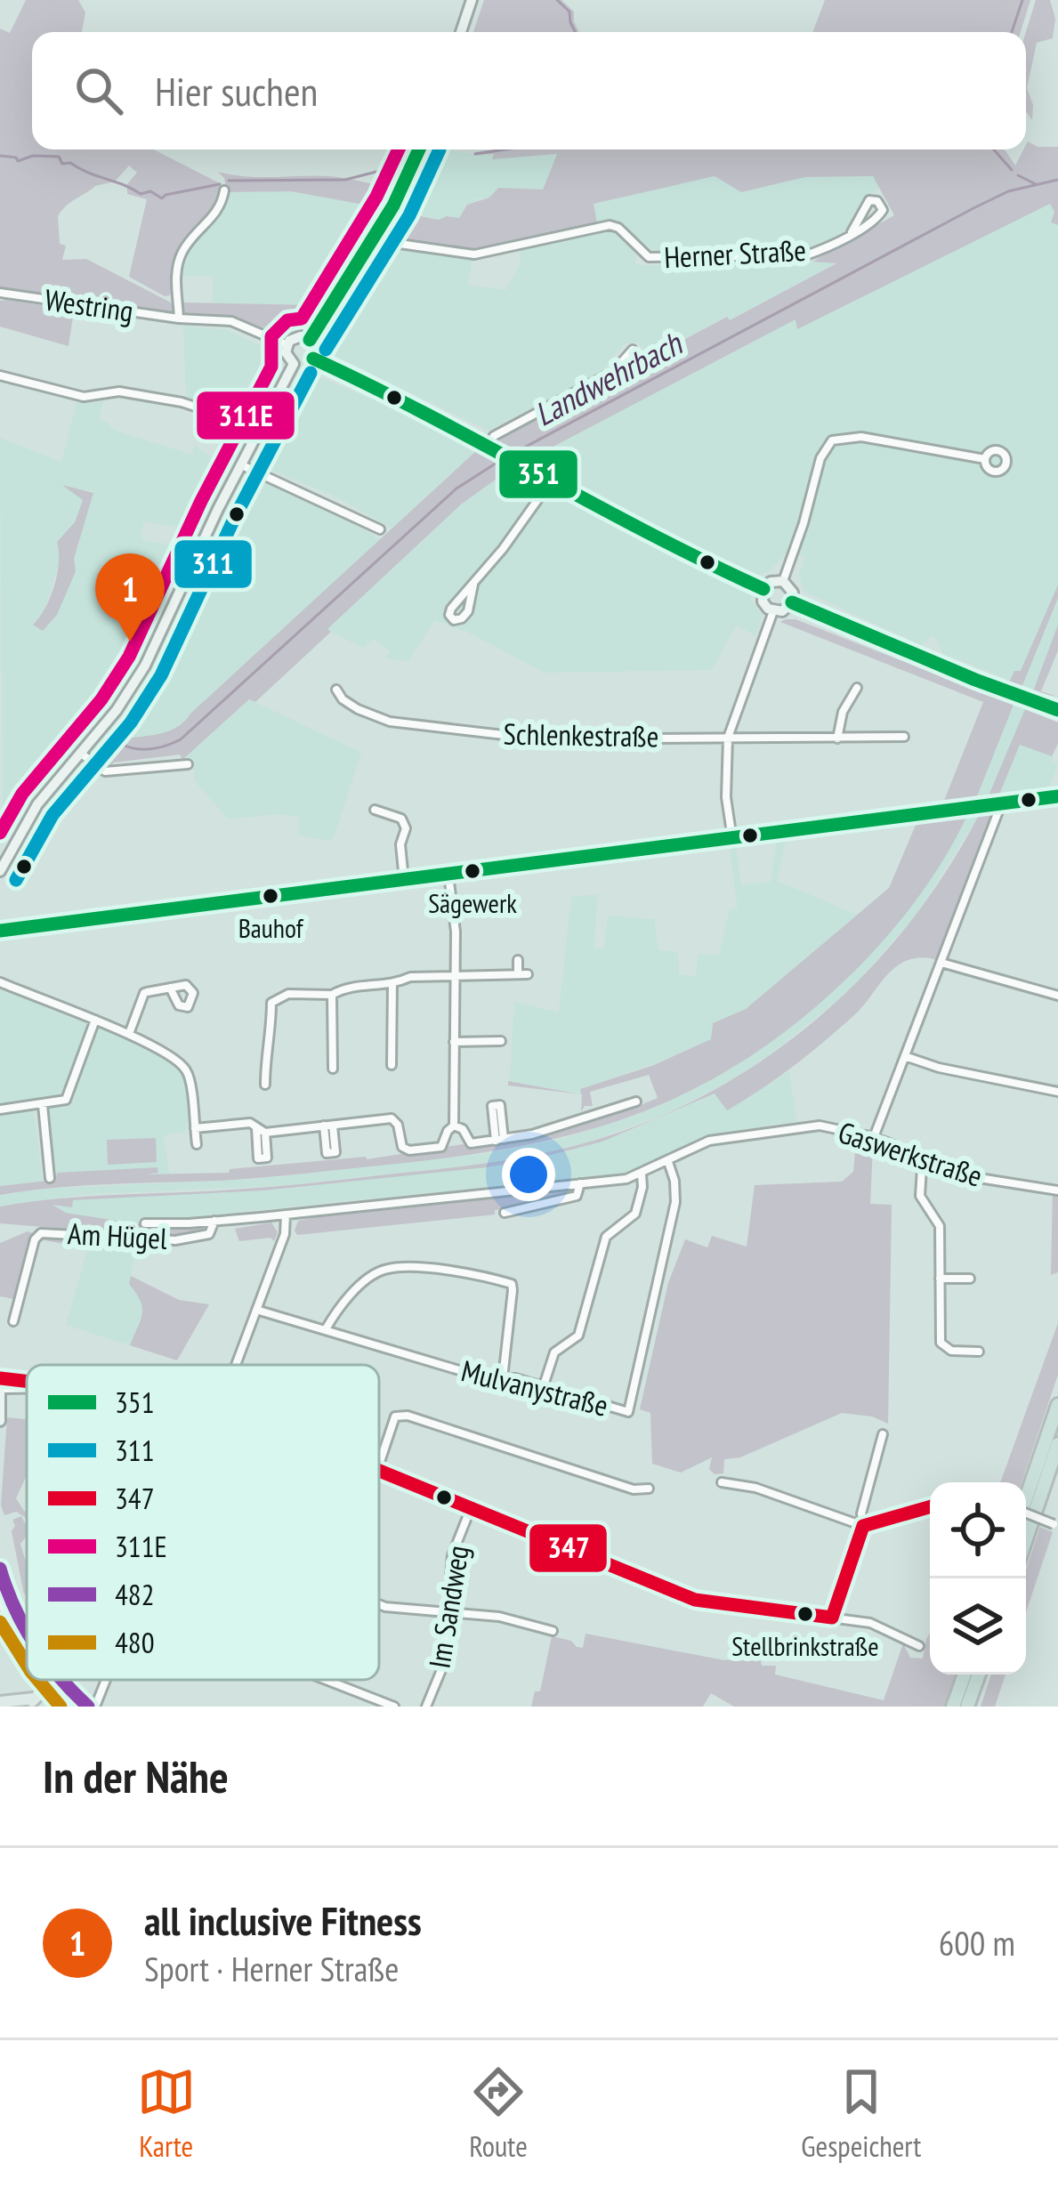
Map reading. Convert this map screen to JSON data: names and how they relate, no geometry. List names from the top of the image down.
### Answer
{
  "streets": {
    "street": [
      "Herner Straße",
      "Westring",
      "Schlenkestraße",
      "Gaswerkstraße",
      "Am Hügel",
      "Mulvanystraße",
      "Im Sandweg"
    ]
  },
  "crossings": [
    ["Gaswerkstraße", "Am Hügel"],
    ["Gaswerkstraße", "Mulvanystraße"]
  ],
  "water": ["Landwehrbach"],
  "places": ["Sägewerk", "Bauhof", "Stellbrinkstraße"],
  "lines": [
    "transit line 351",
    "transit line 311",
    "transit line 311E",
    "transit line 347",
    "transit line 482",
    "transit line 480"
  ],
  "legend": [
    "351",
    "311",
    "347",
    "311E",
    "482",
    "480"
  ],
  "page": {
    "search": "Hier suchen",
    "pins": "1",
    "heading": "In der Nähe",
    "list": [
      {
        "mark": "1",
        "name": "all inclusive Fitness",
        "note": "Sport · Herner Straße",
        "value": "600 m"
      }
    ],
    "nav": ["Karte", "Route", "Gespeichert"]
  }
}
